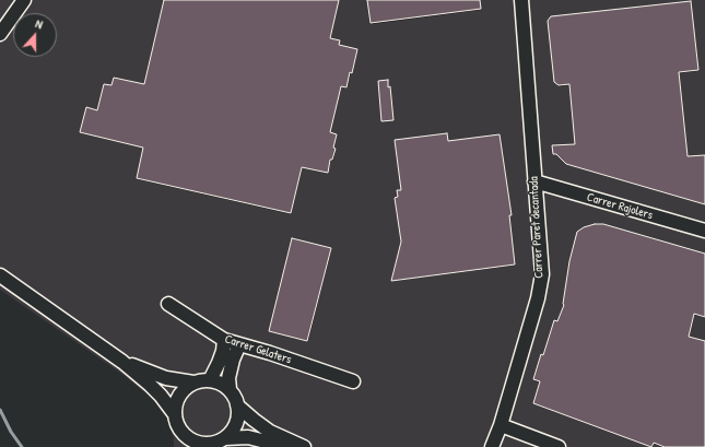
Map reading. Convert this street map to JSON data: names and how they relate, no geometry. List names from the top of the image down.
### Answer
{
  "streets": {
    "street": ["Carrer Rajolers", "Carrer Paret decantada", "Carrer Gelaters"]
  },
  "crossings": [
    ["Carrer Rajolers", "Carrer Paret decantada"]
  ],
  "north": "top"
}
